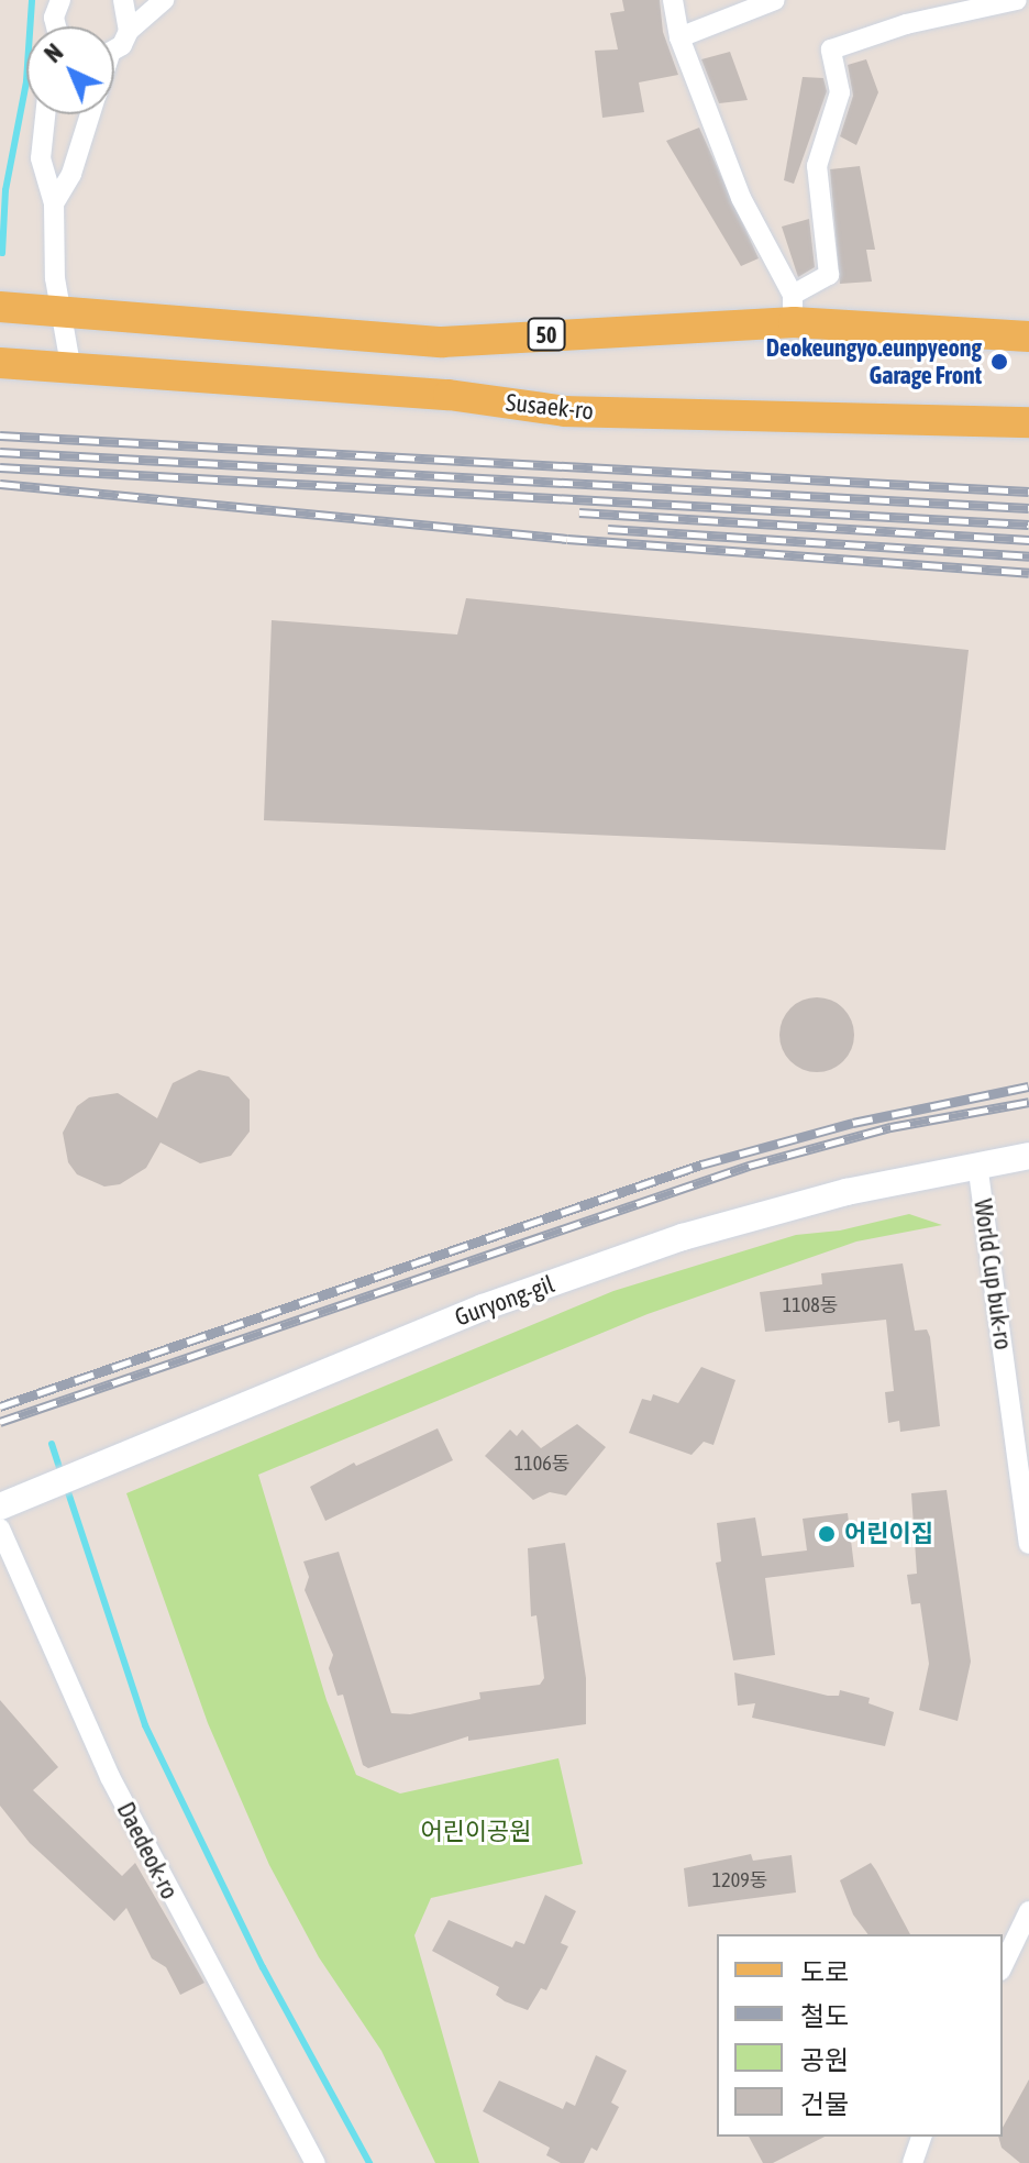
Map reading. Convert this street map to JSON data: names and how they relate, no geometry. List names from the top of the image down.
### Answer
{
  "streets": {
    "main road": ["50", "Susaek-ro", "Guryong-gil"],
    "street": ["World Cup buk-ro", "Daedeok-ro"]
  },
  "crossings": [
    ["World Cup buk-ro", "Guryong-gil"],
    ["Guryong-gil", "Daedeok-ro"]
  ],
  "parks": ["어린이공원"],
  "places": ["Deokeungyo.eunpyeong Garage Front", "어린이집"],
  "house_numbers": ["1108동", "1106동", "1209동"],
  "legend": [
    "도로",
    "철도",
    "공원",
    "건물"
  ],
  "north": "top left"
}
